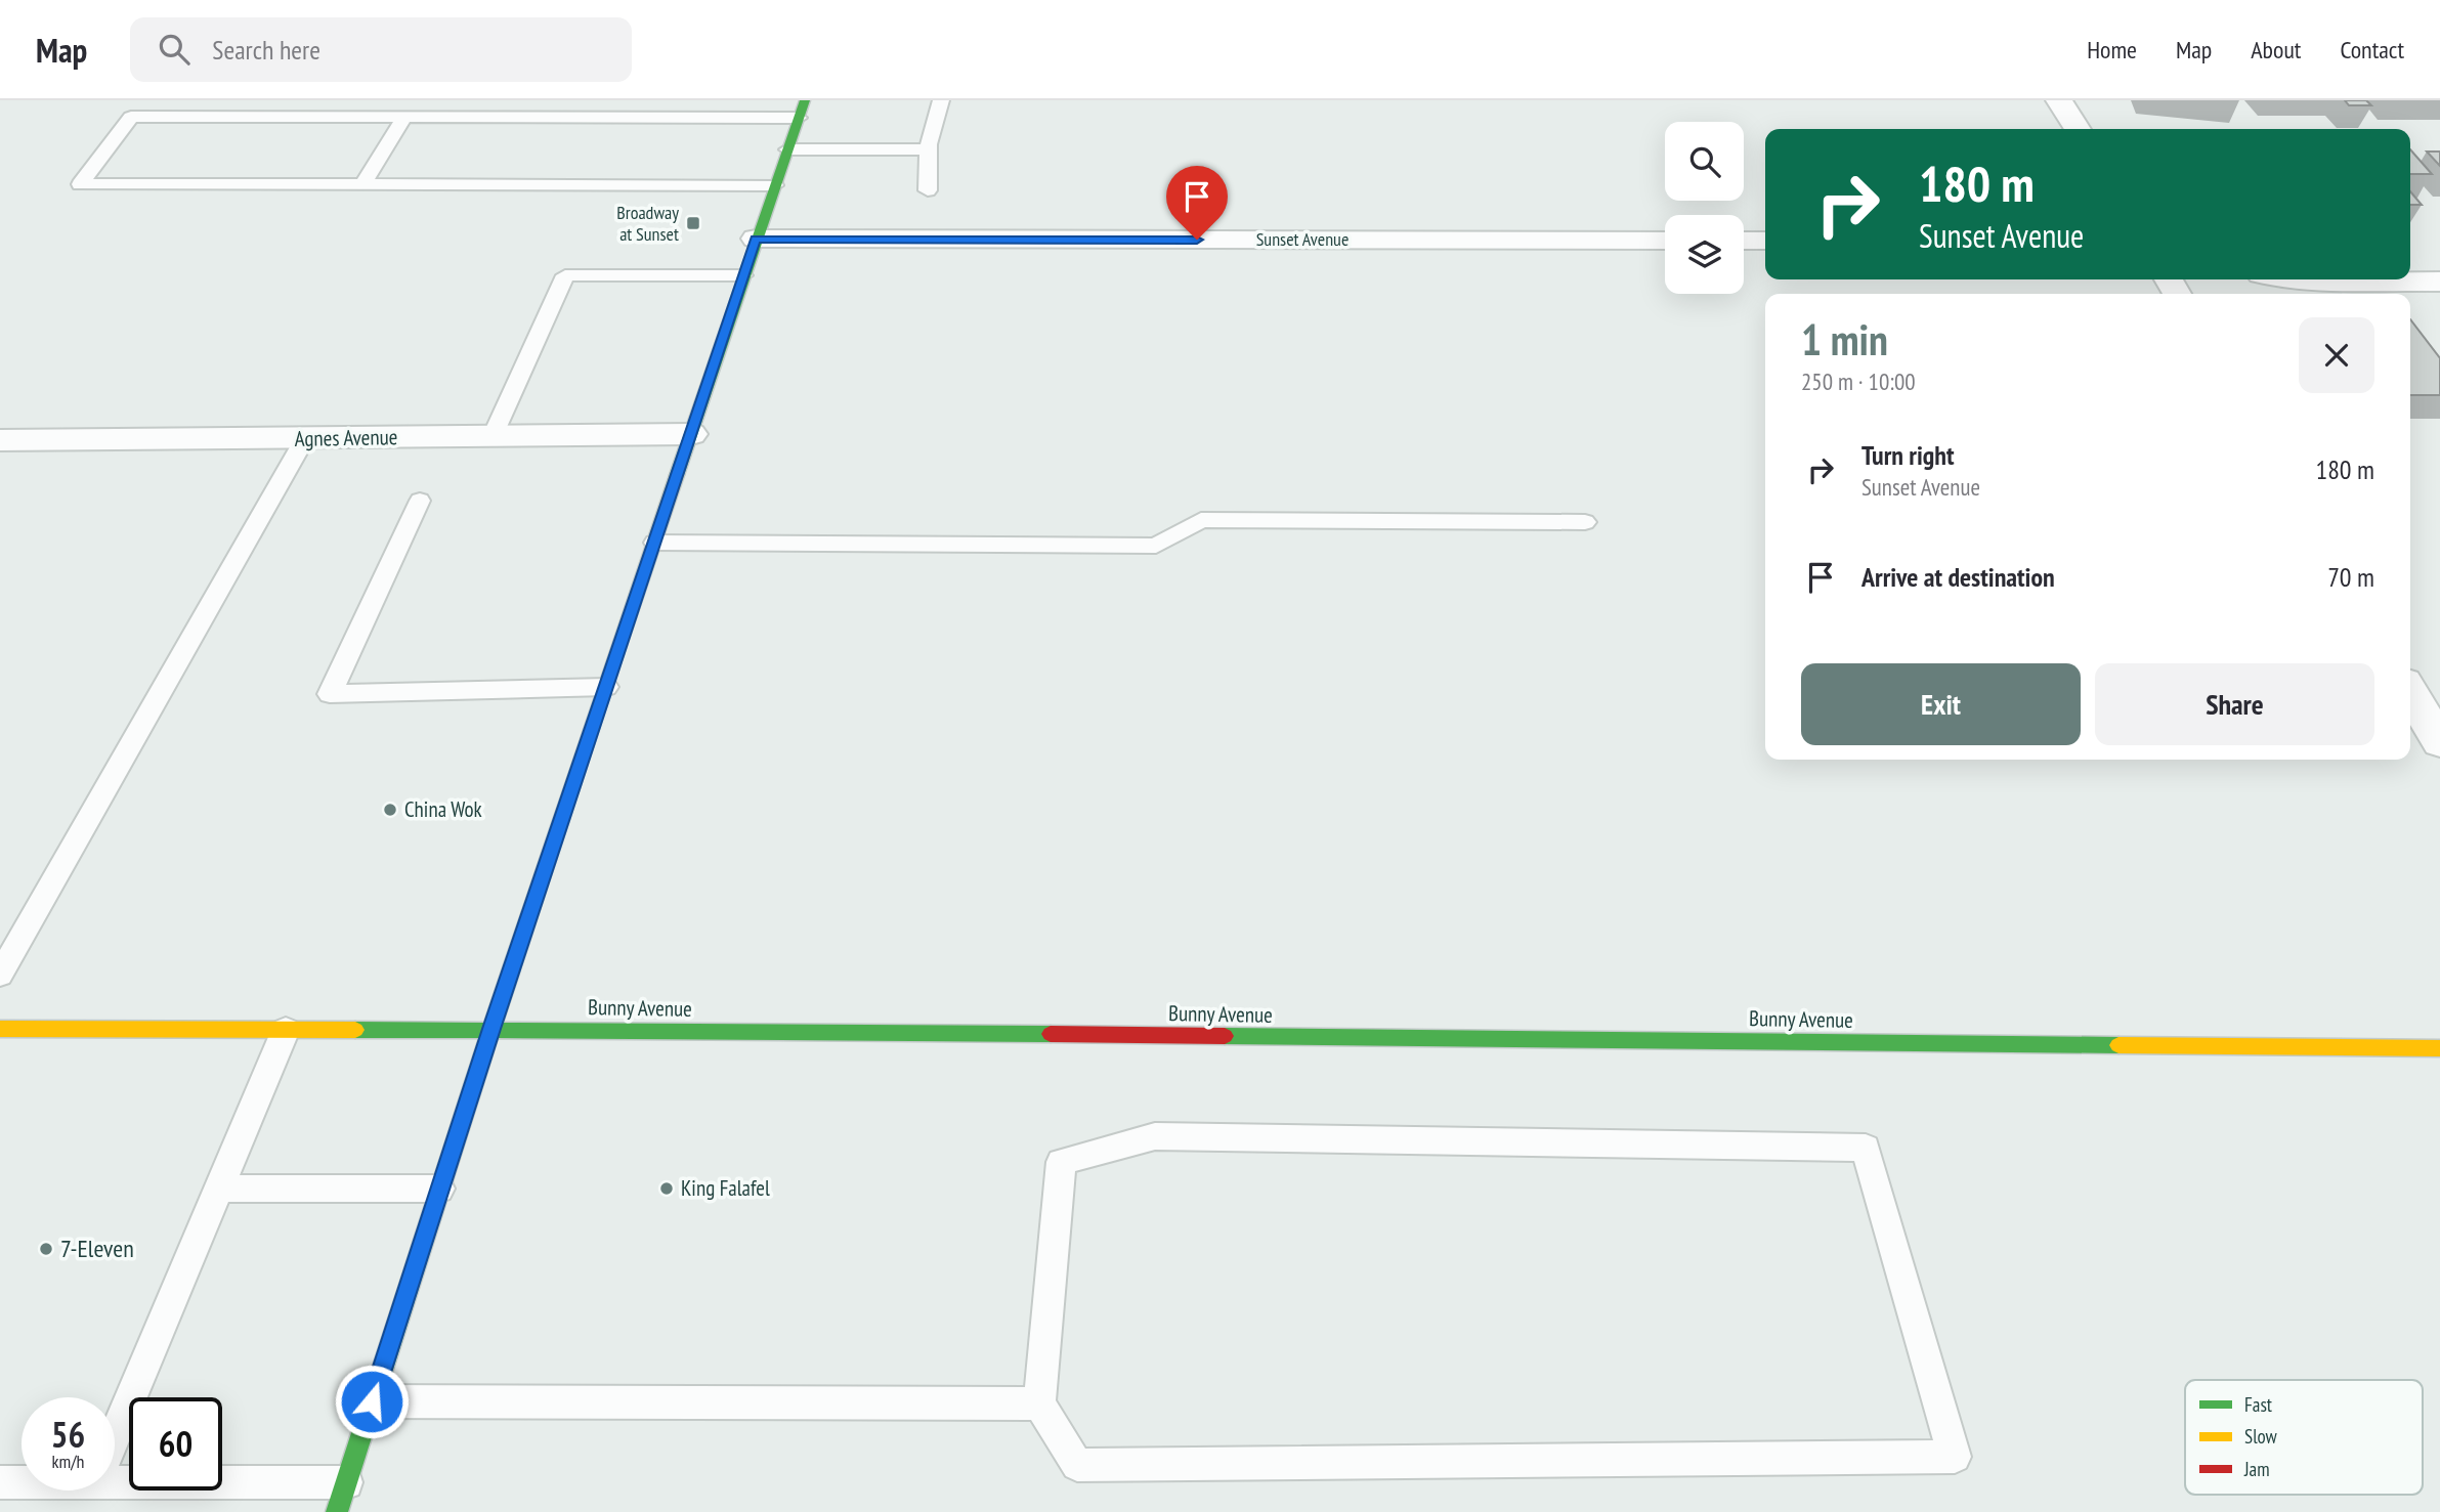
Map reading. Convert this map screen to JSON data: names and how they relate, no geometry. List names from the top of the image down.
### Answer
{
  "streets": {
    "street": ["Sunset Avenue", "Agnes Avenue", "Bunny Avenue"]
  },
  "places": {
    "transit": ["Broadway at Sunset"],
    "other": ["China Wok", "King Falafel", "7-Eleven"]
  },
  "legend": ["Fast", "Slow", "Jam"],
  "page": {
    "header": "Map",
    "search": "Search here",
    "nav": [
      "Home",
      "Map",
      "About",
      "Contact"
    ],
    "turn": ["180 m", "Sunset Avenue"],
    "heading": ["1 min", "250 m · 10:00"],
    "list": [
      {
        "name": "Turn right",
        "note": "Sunset Avenue",
        "value": "180 m"
      },
      {
        "name": "Arrive at destination",
        "value": "70 m"
      }
    ],
    "buttons": ["Exit", "Share"],
    "speed": "56 km/h",
    "limit": "60"
  }
}
